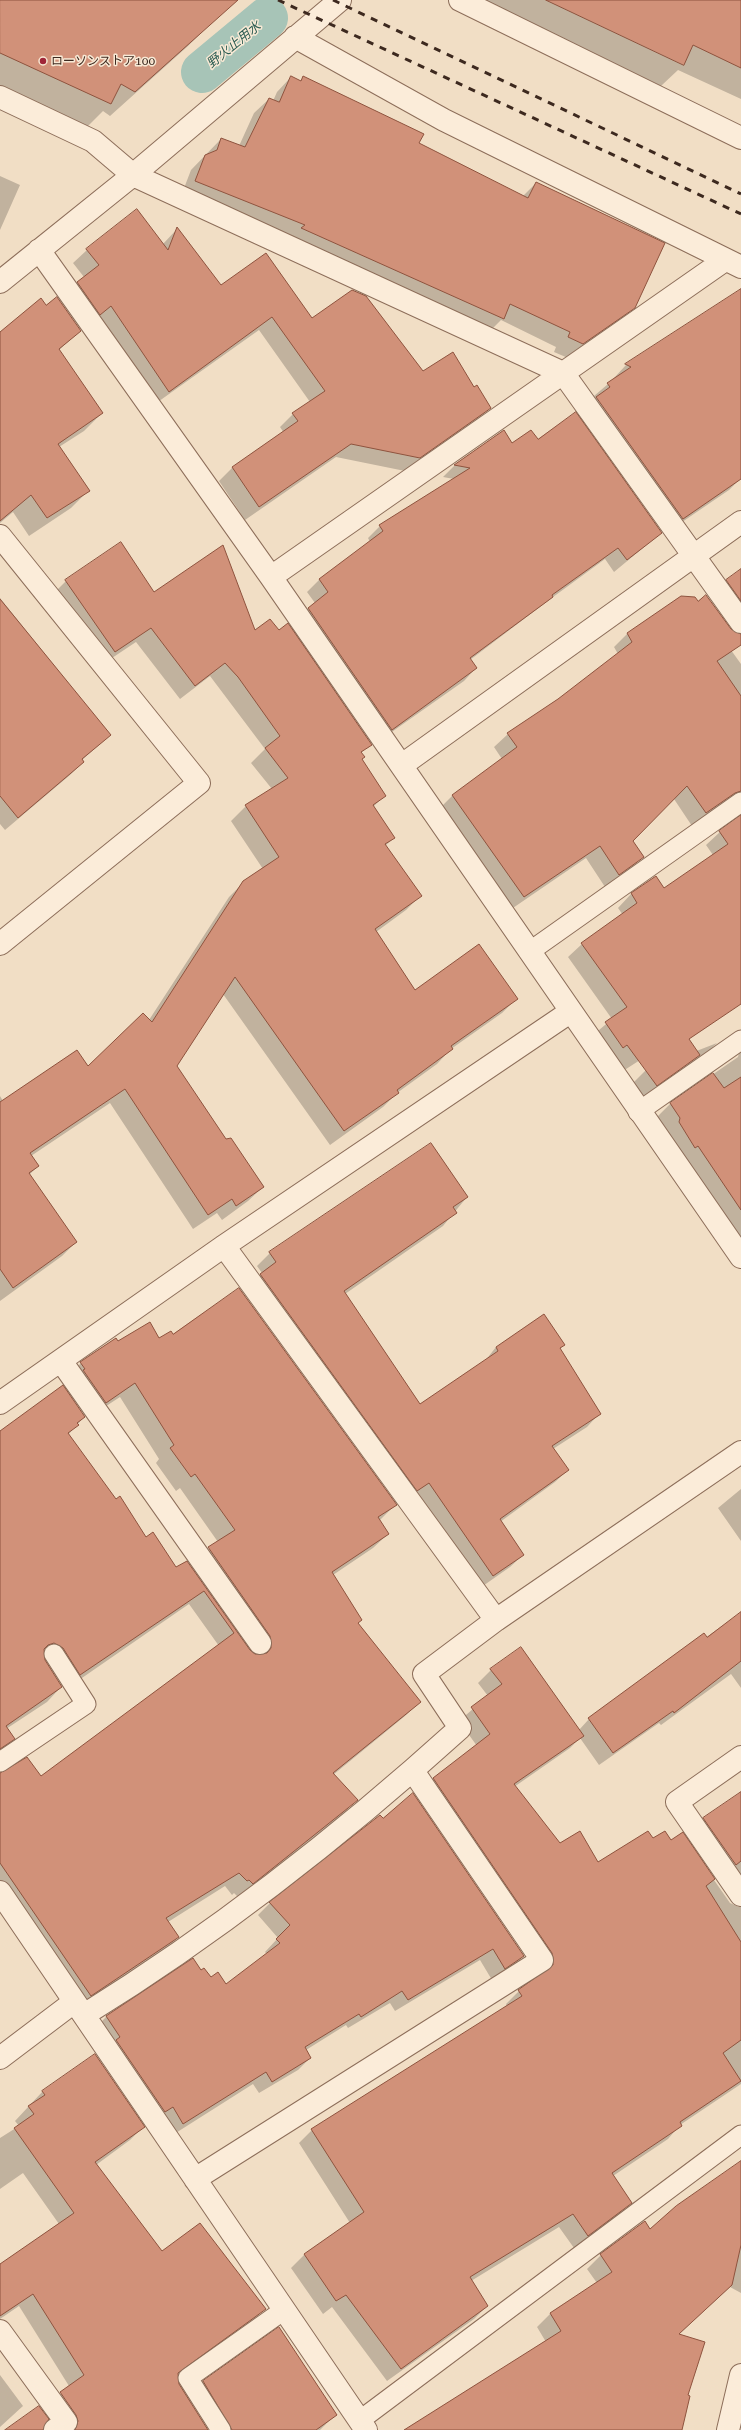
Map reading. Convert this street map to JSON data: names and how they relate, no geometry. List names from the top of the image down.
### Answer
{
  "water": ["野火止用水"],
  "places": ["ローソンストア100"]
}
